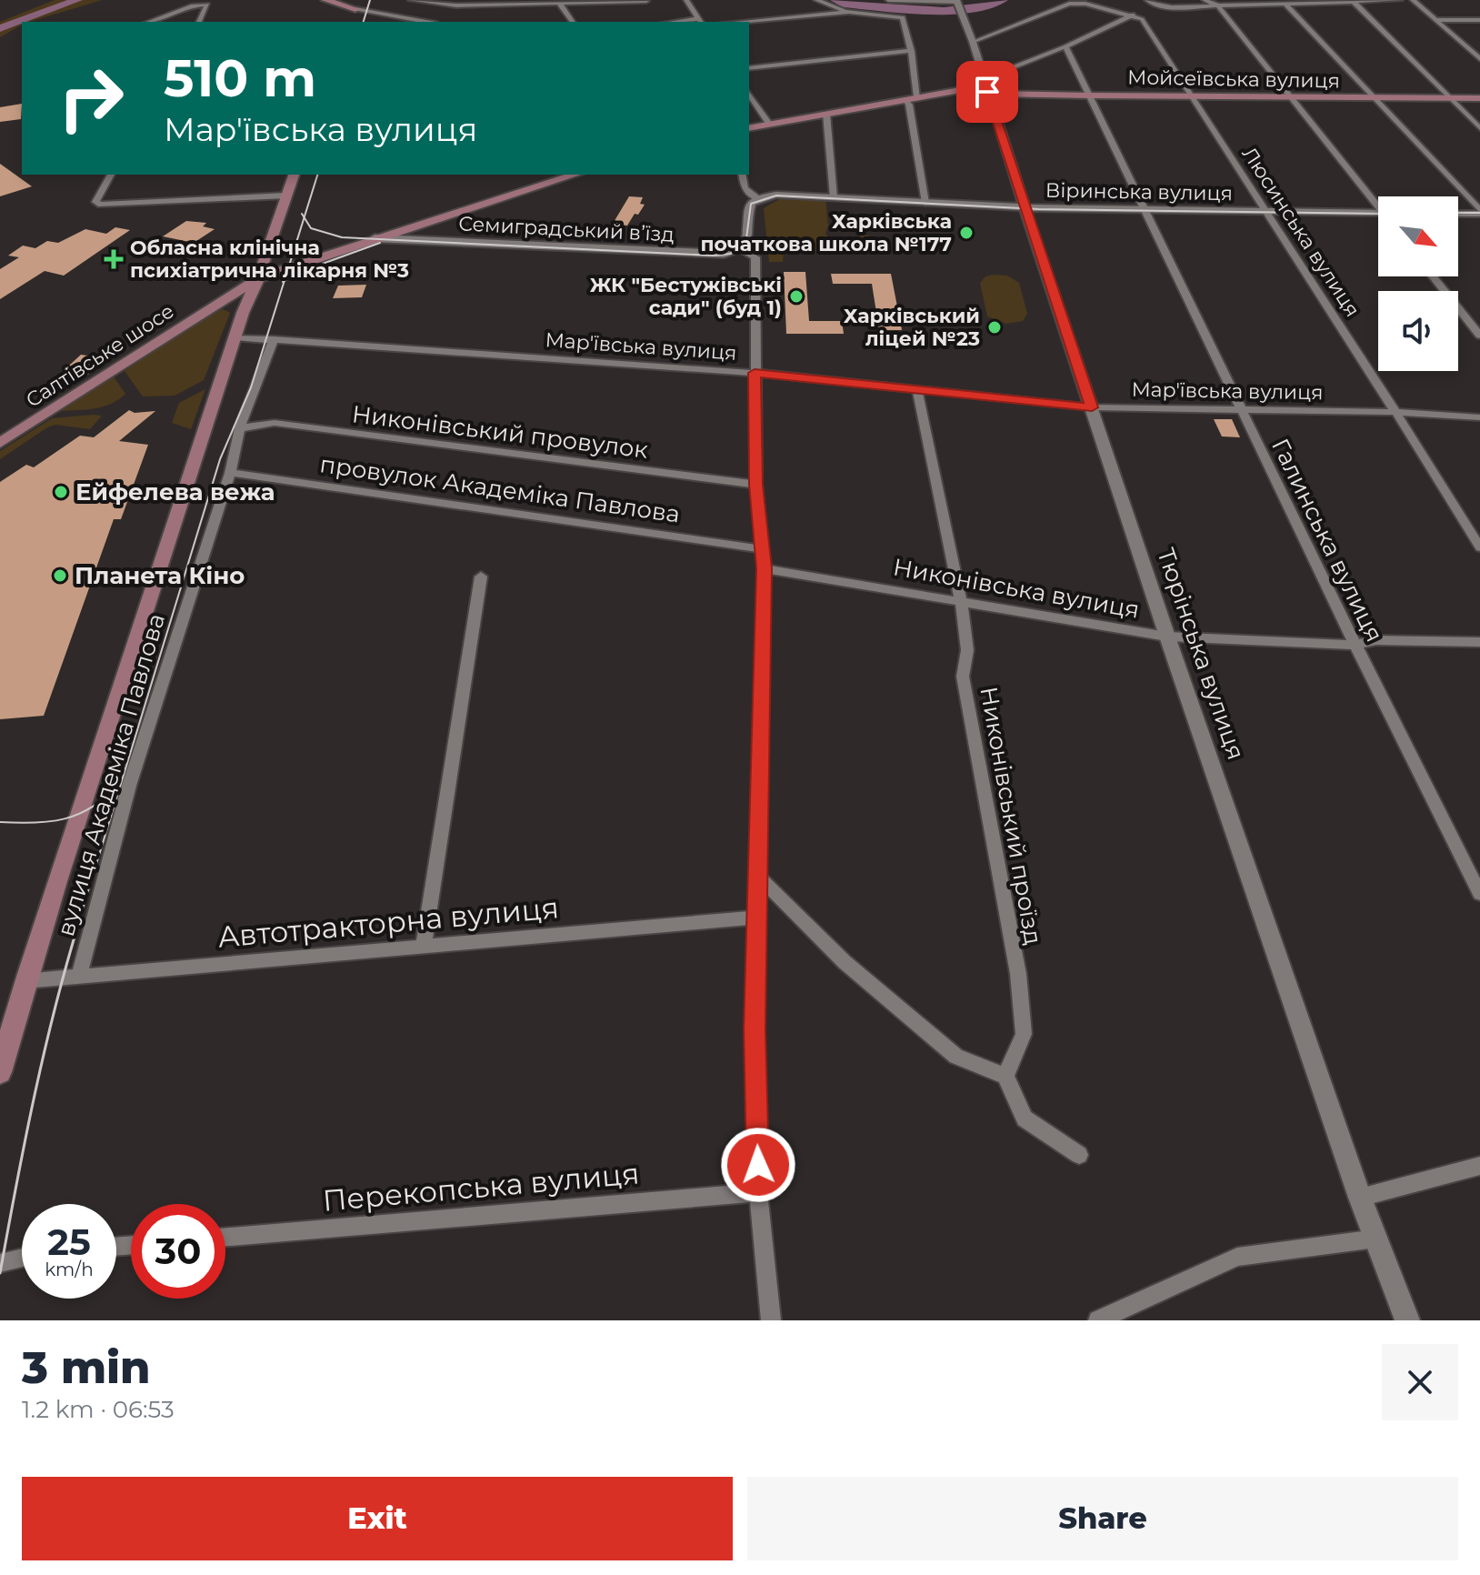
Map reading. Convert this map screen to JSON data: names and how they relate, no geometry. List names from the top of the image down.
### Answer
{
  "streets": {
    "main road": [
      "Мойсеївська вулиця",
      "Віринська вулиця",
      "Семиградський в’їзд",
      "Салтівське шосе",
      "Тюрінська вулиця",
      "вулиця Академіка Павлова"
    ],
    "street": [
      "Люсинська вулиця",
      "Мар'ївська вулиця",
      "Никонівський провулок",
      "провулок Академіка Павлова",
      "Галинська вулиця",
      "Никонівська вулиця",
      "Никонівський проїзд",
      "Автотракторна вулиця",
      "Перекопська вулиця"
    ]
  },
  "crossings": [
    ["Мойсеївська вулиця", "Люсинська вулиця"],
    ["Мойсеївська вулиця", "Галинська вулиця"],
    ["Мойсеївська вулиця", "Тюрінська вулиця"],
    ["Віринська вулиця", "Люсинська вулиця"],
    ["Віринська вулиця", "Галинська вулиця"],
    ["Віринська вулиця", "Тюрінська вулиця"],
    ["Люсинська вулиця", "Мар'ївська вулиця"],
    ["Мар'ївська вулиця", "Галинська вулиця"],
    ["Мар'ївська вулиця", "Тюрінська вулиця"],
    ["Мар'ївська вулиця", "вулиця Академіка Павлова"],
    ["Мар'ївська вулиця", "Никонівський проїзд"],
    ["Салтівське шосе", "вулиця Академіка Павлова"],
    ["Никонівський провулок", "вулиця Академіка Павлова"],
    ["провулок Академіка Павлова", "вулиця Академіка Павлова"],
    ["Галинська вулиця", "Никонівська вулиця"],
    ["Никонівська вулиця", "Тюрінська вулиця"],
    ["Никонівська вулиця", "Никонівський проїзд"],
    ["вулиця Академіка Павлова", "Автотракторна вулиця"]
  ],
  "places": {
    "other": [
      "Харківська початкова школа №177",
      "ЖК \"Бестужівські сади\" (буд 1)",
      "Харківський ліцей №23",
      "Ейфелева вежа",
      "Планета Кіно"
    ],
    "health": ["Обласна клінічна психіатрична лікарня №3"]
  },
  "north": "bottom right",
  "page": {
    "turn": ["510 m", "Мар'ївська вулиця"],
    "speed": "25 km/h",
    "limit": "30",
    "heading": ["3 min", "1.2 km · 06:53"],
    "buttons": ["Exit", "Share"]
  }
}
